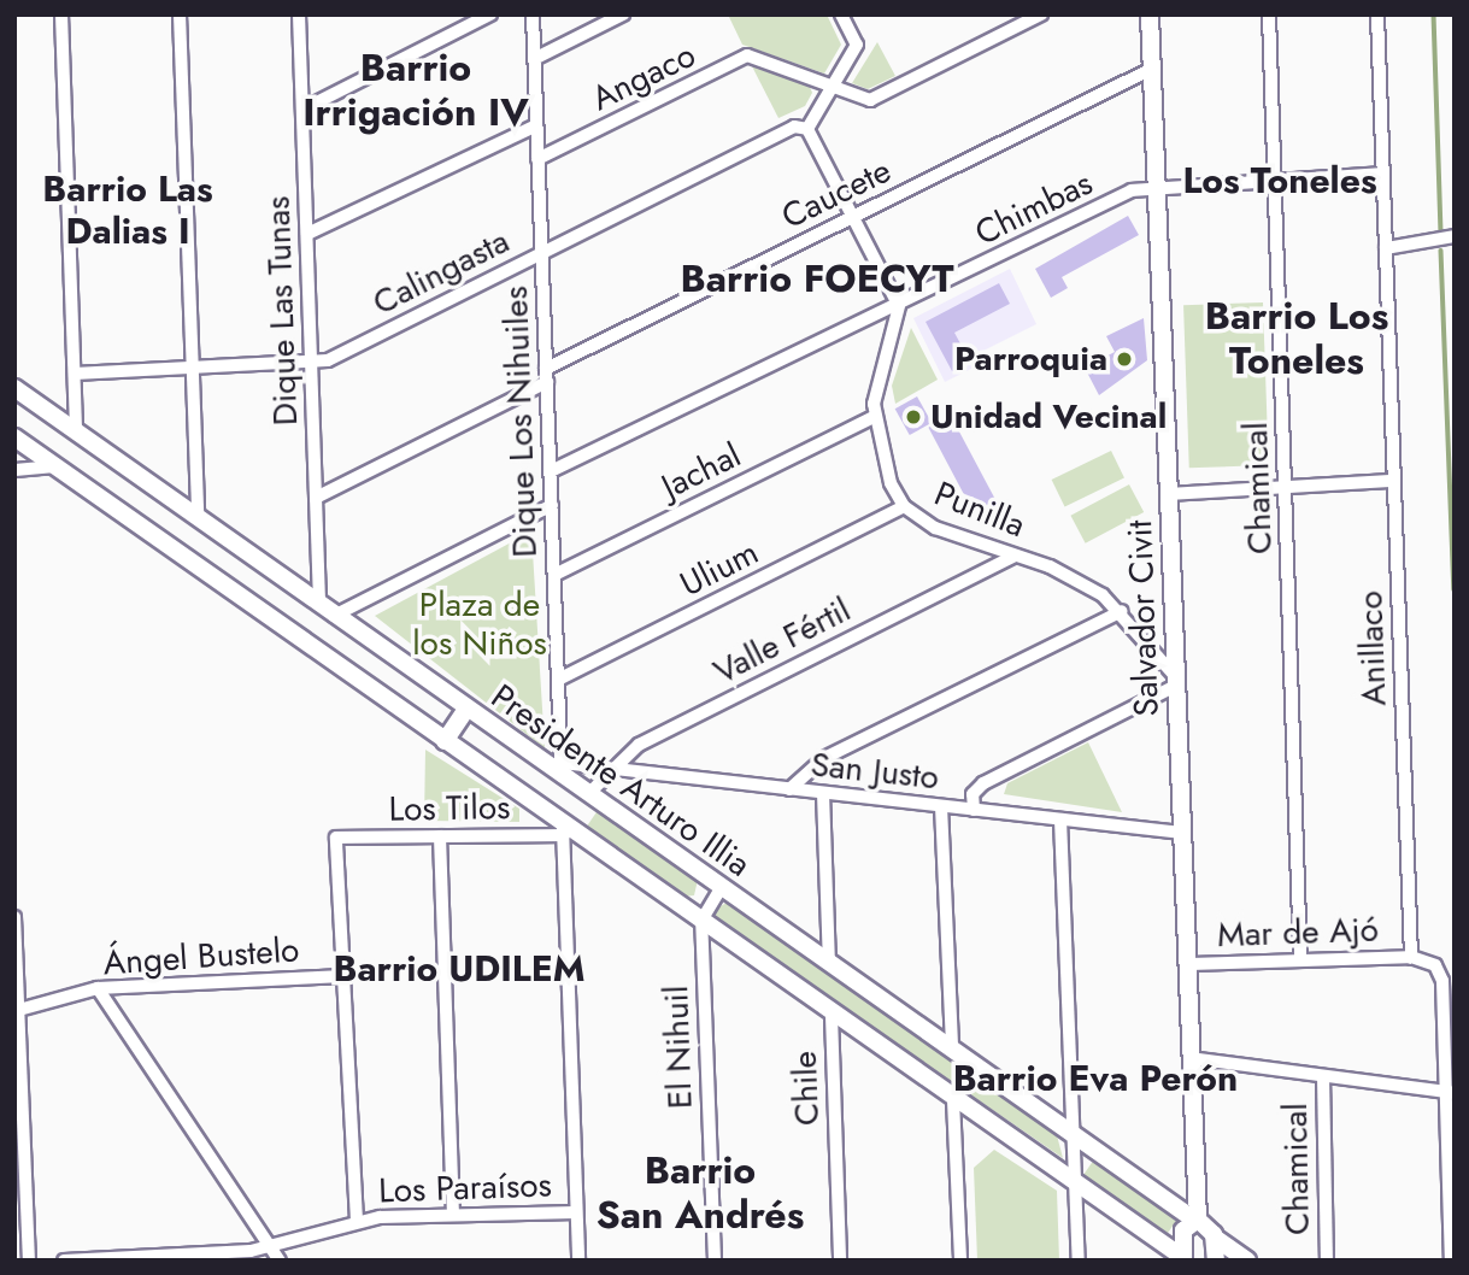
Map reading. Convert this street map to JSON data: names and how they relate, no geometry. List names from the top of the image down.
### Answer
{
  "streets": {
    "street": [
      "Angaco",
      "Caucete",
      "Chimbas",
      "Calingasta",
      "Dique Las Tunas",
      "Dique Los Nihuiles",
      "Jachal",
      "Chamical",
      "Punilla",
      "Ulium",
      "Salvador Civit",
      "Valle Fértil",
      "Anillaco",
      "San Justo",
      "Presidente Arturo Illia",
      "Los Tilos",
      "Mar de Ajó",
      "Ángel Bustelo",
      "El Nihuil",
      "Chile",
      "Los Paraísos"
    ]
  },
  "crossings": [
    ["Angaco", "Dique Los Nihuiles"],
    ["Caucete", "Dique Las Tunas"],
    ["Caucete", "Dique Los Nihuiles"],
    ["Caucete", "Salvador Civit"],
    ["Chimbas", "Dique Los Nihuiles"],
    ["Chimbas", "Chamical"],
    ["Chimbas", "Punilla"],
    ["Chimbas", "Salvador Civit"],
    ["Chimbas", "Anillaco"],
    ["Calingasta", "Dique Las Tunas"],
    ["Calingasta", "Dique Los Nihuiles"],
    ["Dique Las Tunas", "Presidente Arturo Illia"],
    ["Dique Los Nihuiles", "Jachal"],
    ["Dique Los Nihuiles", "Ulium"],
    ["Dique Los Nihuiles", "San Justo"],
    ["Dique Los Nihuiles", "Presidente Arturo Illia"],
    ["Jachal", "Punilla"],
    ["Chamical", "Mar de Ajó"],
    ["Punilla", "Ulium"],
    ["Punilla", "Salvador Civit"],
    ["Punilla", "Valle Fértil"],
    ["Salvador Civit", "San Justo"],
    ["Salvador Civit", "Presidente Arturo Illia"],
    ["Salvador Civit", "Mar de Ajó"],
    ["Valle Fértil", "San Justo"],
    ["Valle Fértil", "Presidente Arturo Illia"],
    ["Anillaco", "Mar de Ajó"],
    ["San Justo", "Presidente Arturo Illia"],
    ["Presidente Arturo Illia", "Los Tilos"],
    ["Presidente Arturo Illia", "El Nihuil"],
    ["Presidente Arturo Illia", "Chile"],
    ["Los Tilos", "Ángel Bustelo"]
  ],
  "districts": [
    "Barrio Irrigación IV",
    "Los Toneles",
    "Barrio Las Dalias I",
    "Barrio FOECYT",
    "Barrio Los Toneles",
    "Barrio UDILEM",
    "Barrio Eva Perón",
    "Barrio San Andrés"
  ],
  "parks": ["Plaza de los Niños"],
  "places": ["Parroquia", "Unidad Vecinal"]
}
